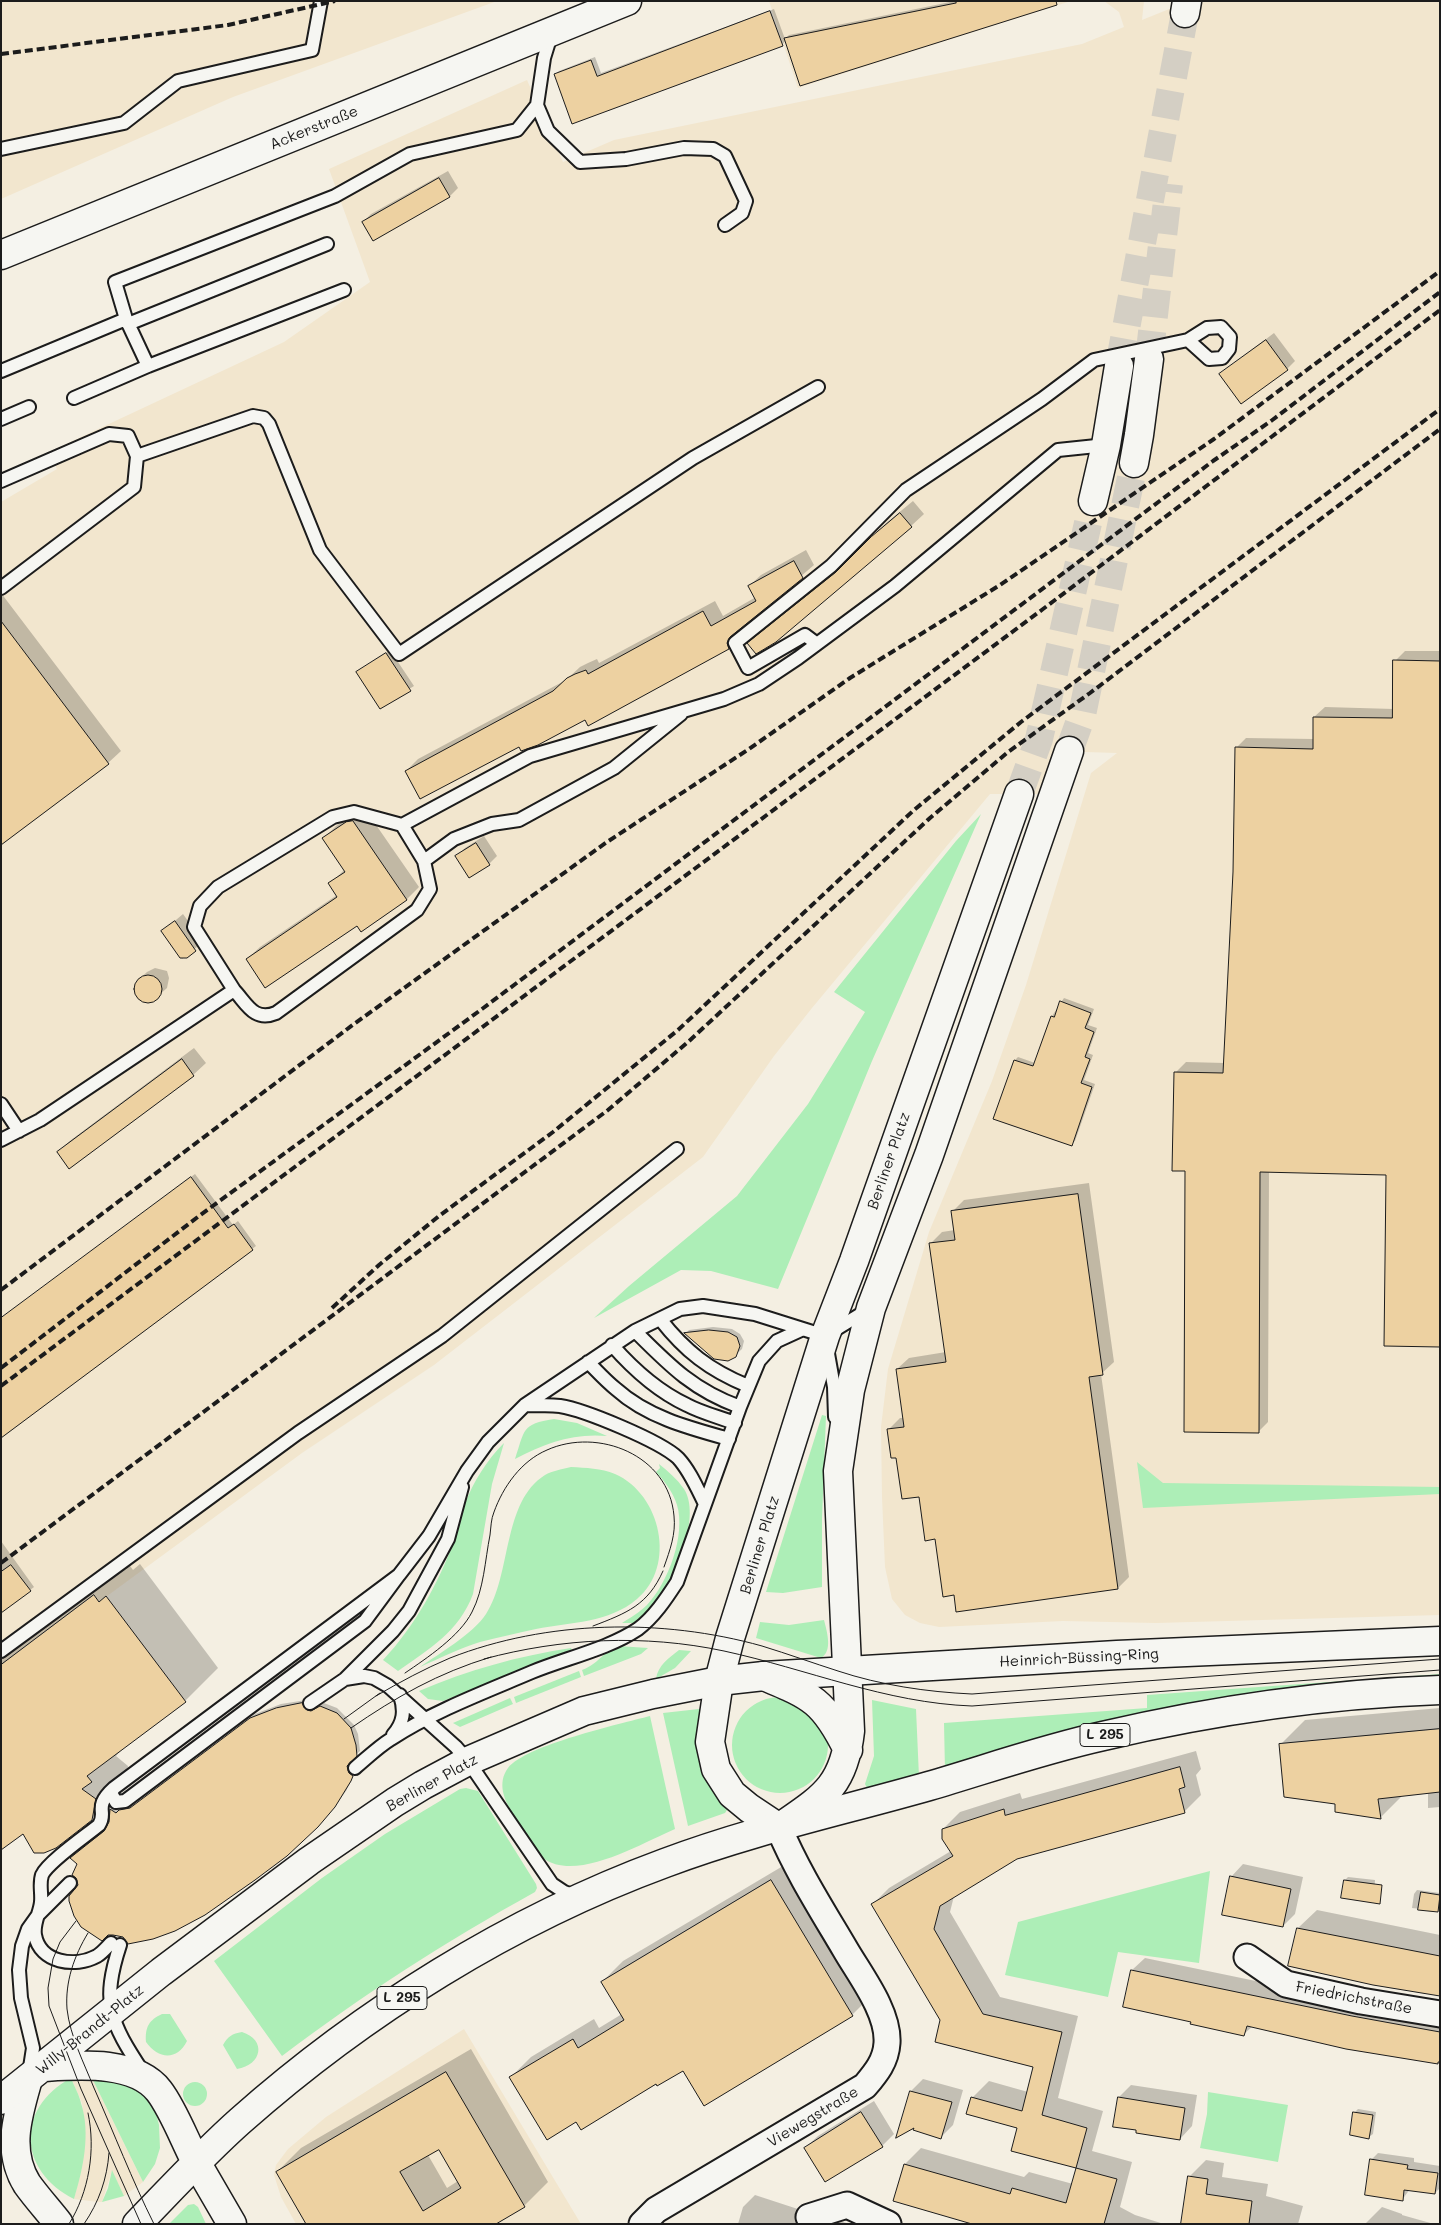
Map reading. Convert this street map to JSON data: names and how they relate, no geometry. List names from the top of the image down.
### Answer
{
  "streets": {
    "main road": [
      "Ackerstraße",
      "Berliner Platz",
      "Heinrich-Büssing-Ring",
      "L 295",
      "Willy-Brandt-Platz"
    ],
    "street": ["Friedrichstraße", "Viewegstraße"]
  },
  "crossings": [
    ["Berliner Platz", "Heinrich-Büssing-Ring"],
    ["Berliner Platz", "L 295"],
    ["Berliner Platz", "Willy-Brandt-Platz"],
    ["Berliner Platz", "Viewegstraße"],
    ["Heinrich-Büssing-Ring", "L 295"],
    ["Heinrich-Büssing-Ring", "Viewegstraße"],
    ["L 295", "Viewegstraße"]
  ]
}
